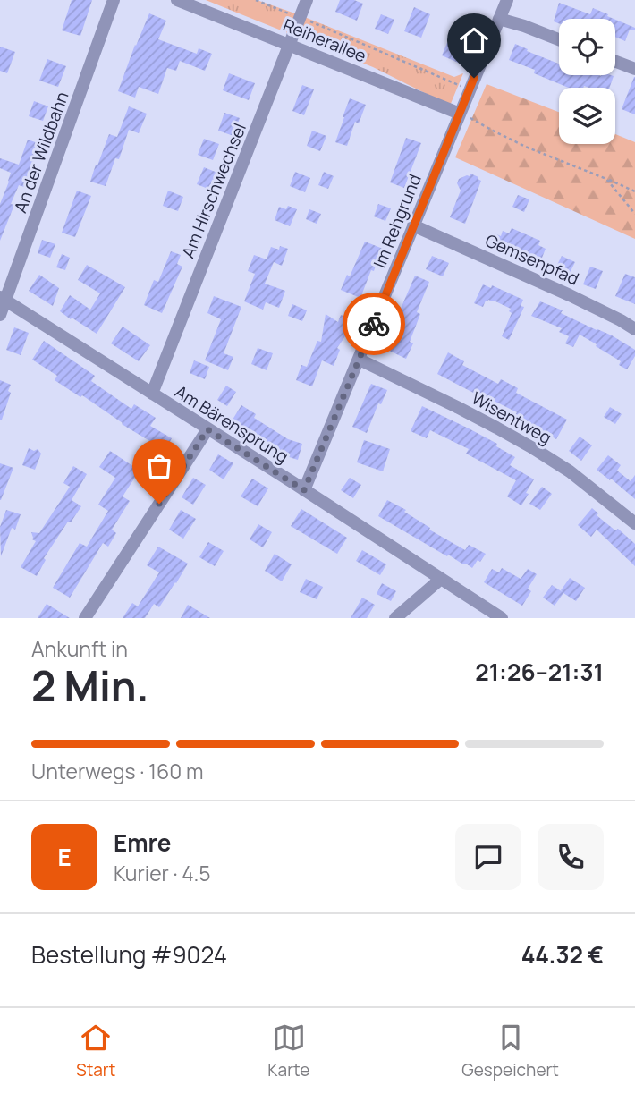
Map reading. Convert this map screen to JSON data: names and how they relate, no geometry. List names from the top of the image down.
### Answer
{
  "streets": {
    "street": [
      "Reiherallee",
      "An der Wildbahn",
      "Am Hirschwechsel",
      "Im Rehgrund",
      "Gemsenpfad",
      "Wisentweg",
      "Am Bärensprung"
    ]
  },
  "crossings": [
    ["Reiherallee", "Am Hirschwechsel"],
    ["Reiherallee", "Im Rehgrund"],
    ["An der Wildbahn", "Am Bärensprung"],
    ["Am Hirschwechsel", "Am Bärensprung"],
    ["Im Rehgrund", "Gemsenpfad"],
    ["Im Rehgrund", "Wisentweg"],
    ["Im Rehgrund", "Am Bärensprung"]
  ],
  "page": {
    "heading": ["2 Min.", "Ankunft in", "21:26–21:31"],
    "panel": [
      "Emre",
      "Kurier · 4.5",
      "Bestellung #9024",
      "44.32 €"
    ],
    "bar": "Unterwegs · 160 m",
    "round": "E",
    "tabs": ["Start", "Karte", "Gespeichert"]
  }
}
